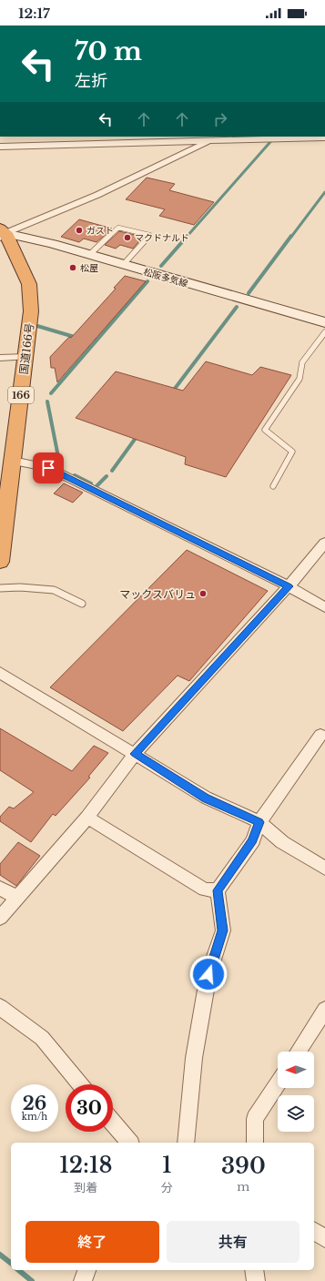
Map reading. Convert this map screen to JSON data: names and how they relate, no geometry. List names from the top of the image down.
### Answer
{
  "streets": {
    "highway": ["国道166号", "166"],
    "main road": ["松阪多気線"]
  },
  "crossings": [
    ["松阪多気線", "国道166号"]
  ],
  "places": [
    "ガスト",
    "マクドナルド",
    "松屋",
    "マックスバリュ"
  ],
  "north": "left",
  "page": {
    "status": "12:17",
    "turn": ["70 m", "左折"],
    "speed": "26 km/h",
    "limit": "30",
    "eta": [
      "12:18",
      "到着",
      "1",
      "分",
      "390",
      "m"
    ],
    "buttons": ["終了", "共有"]
  }
}
